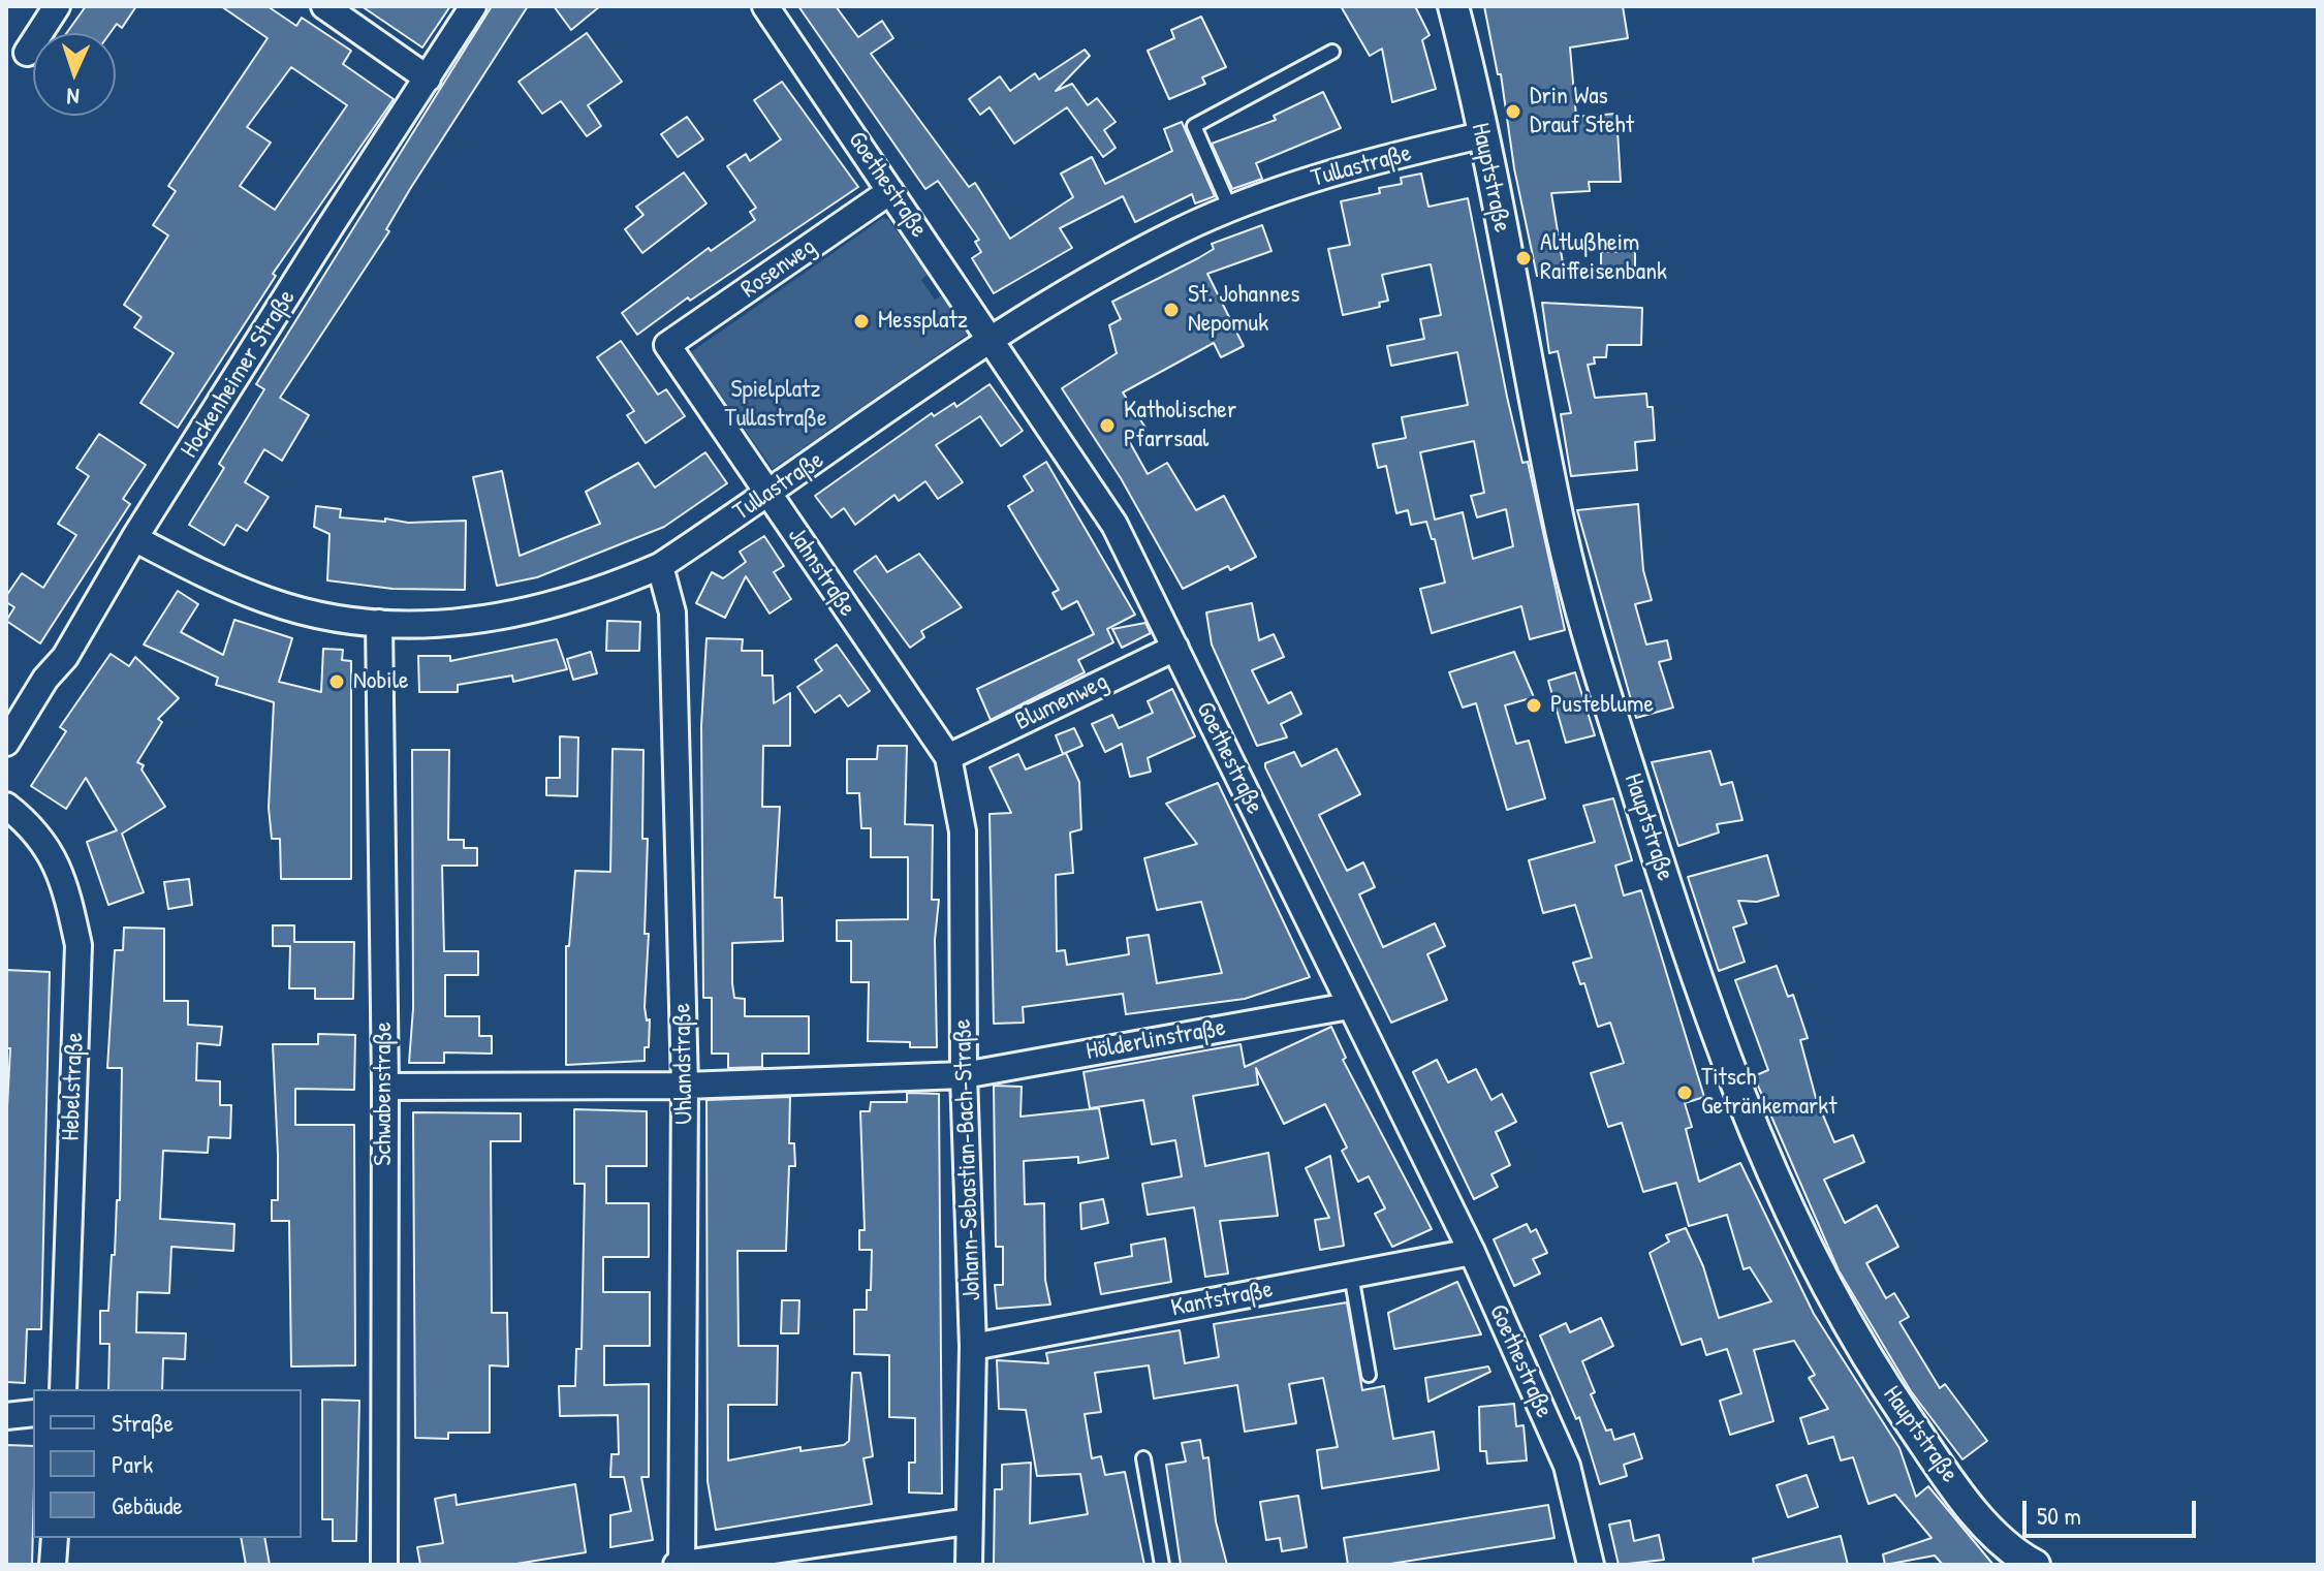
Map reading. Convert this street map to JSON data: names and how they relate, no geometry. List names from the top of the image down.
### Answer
{
  "streets": {
    "street": [
      "Tullastraße",
      "Hauptstraße",
      "Goethestraße",
      "Rosenweg",
      "Hockenheimer Straße",
      "Jahnstraße",
      "Blumenweg",
      "Hölderlinstraße",
      "Uhlandstraße",
      "Hebelstraße",
      "Schwabenstraße",
      "Johann-Sebastian-Bach-Straße",
      "Kantstraße"
    ]
  },
  "crossings": [
    ["Tullastraße", "Hauptstraße"],
    ["Tullastraße", "Goethestraße"],
    ["Tullastraße", "Hockenheimer Straße"],
    ["Tullastraße", "Jahnstraße"],
    ["Tullastraße", "Uhlandstraße"],
    ["Tullastraße", "Schwabenstraße"],
    ["Goethestraße", "Rosenweg"],
    ["Goethestraße", "Blumenweg"],
    ["Goethestraße", "Hölderlinstraße"],
    ["Goethestraße", "Kantstraße"],
    ["Rosenweg", "Jahnstraße"],
    ["Jahnstraße", "Blumenweg"],
    ["Jahnstraße", "Johann-Sebastian-Bach-Straße"],
    ["Blumenweg", "Johann-Sebastian-Bach-Straße"],
    ["Hölderlinstraße", "Uhlandstraße"],
    ["Hölderlinstraße", "Schwabenstraße"],
    ["Hölderlinstraße", "Johann-Sebastian-Bach-Straße"],
    ["Johann-Sebastian-Bach-Straße", "Kantstraße"]
  ],
  "parks": ["Spielplatz Tullastraße"],
  "places": [
    "Drin Was Drauf Steht",
    "Altlußheim Raiffeisenbank",
    "St. Johannes Nepomuk",
    "Messplatz",
    "Katholischer Pfarrsaal",
    "Nobile",
    "Pusteblume",
    "Titsch Getränkemarkt"
  ],
  "legend": ["Straße", "Park", "Gebäude"],
  "scale_bar": "50 m",
  "north": "bottom"
}
